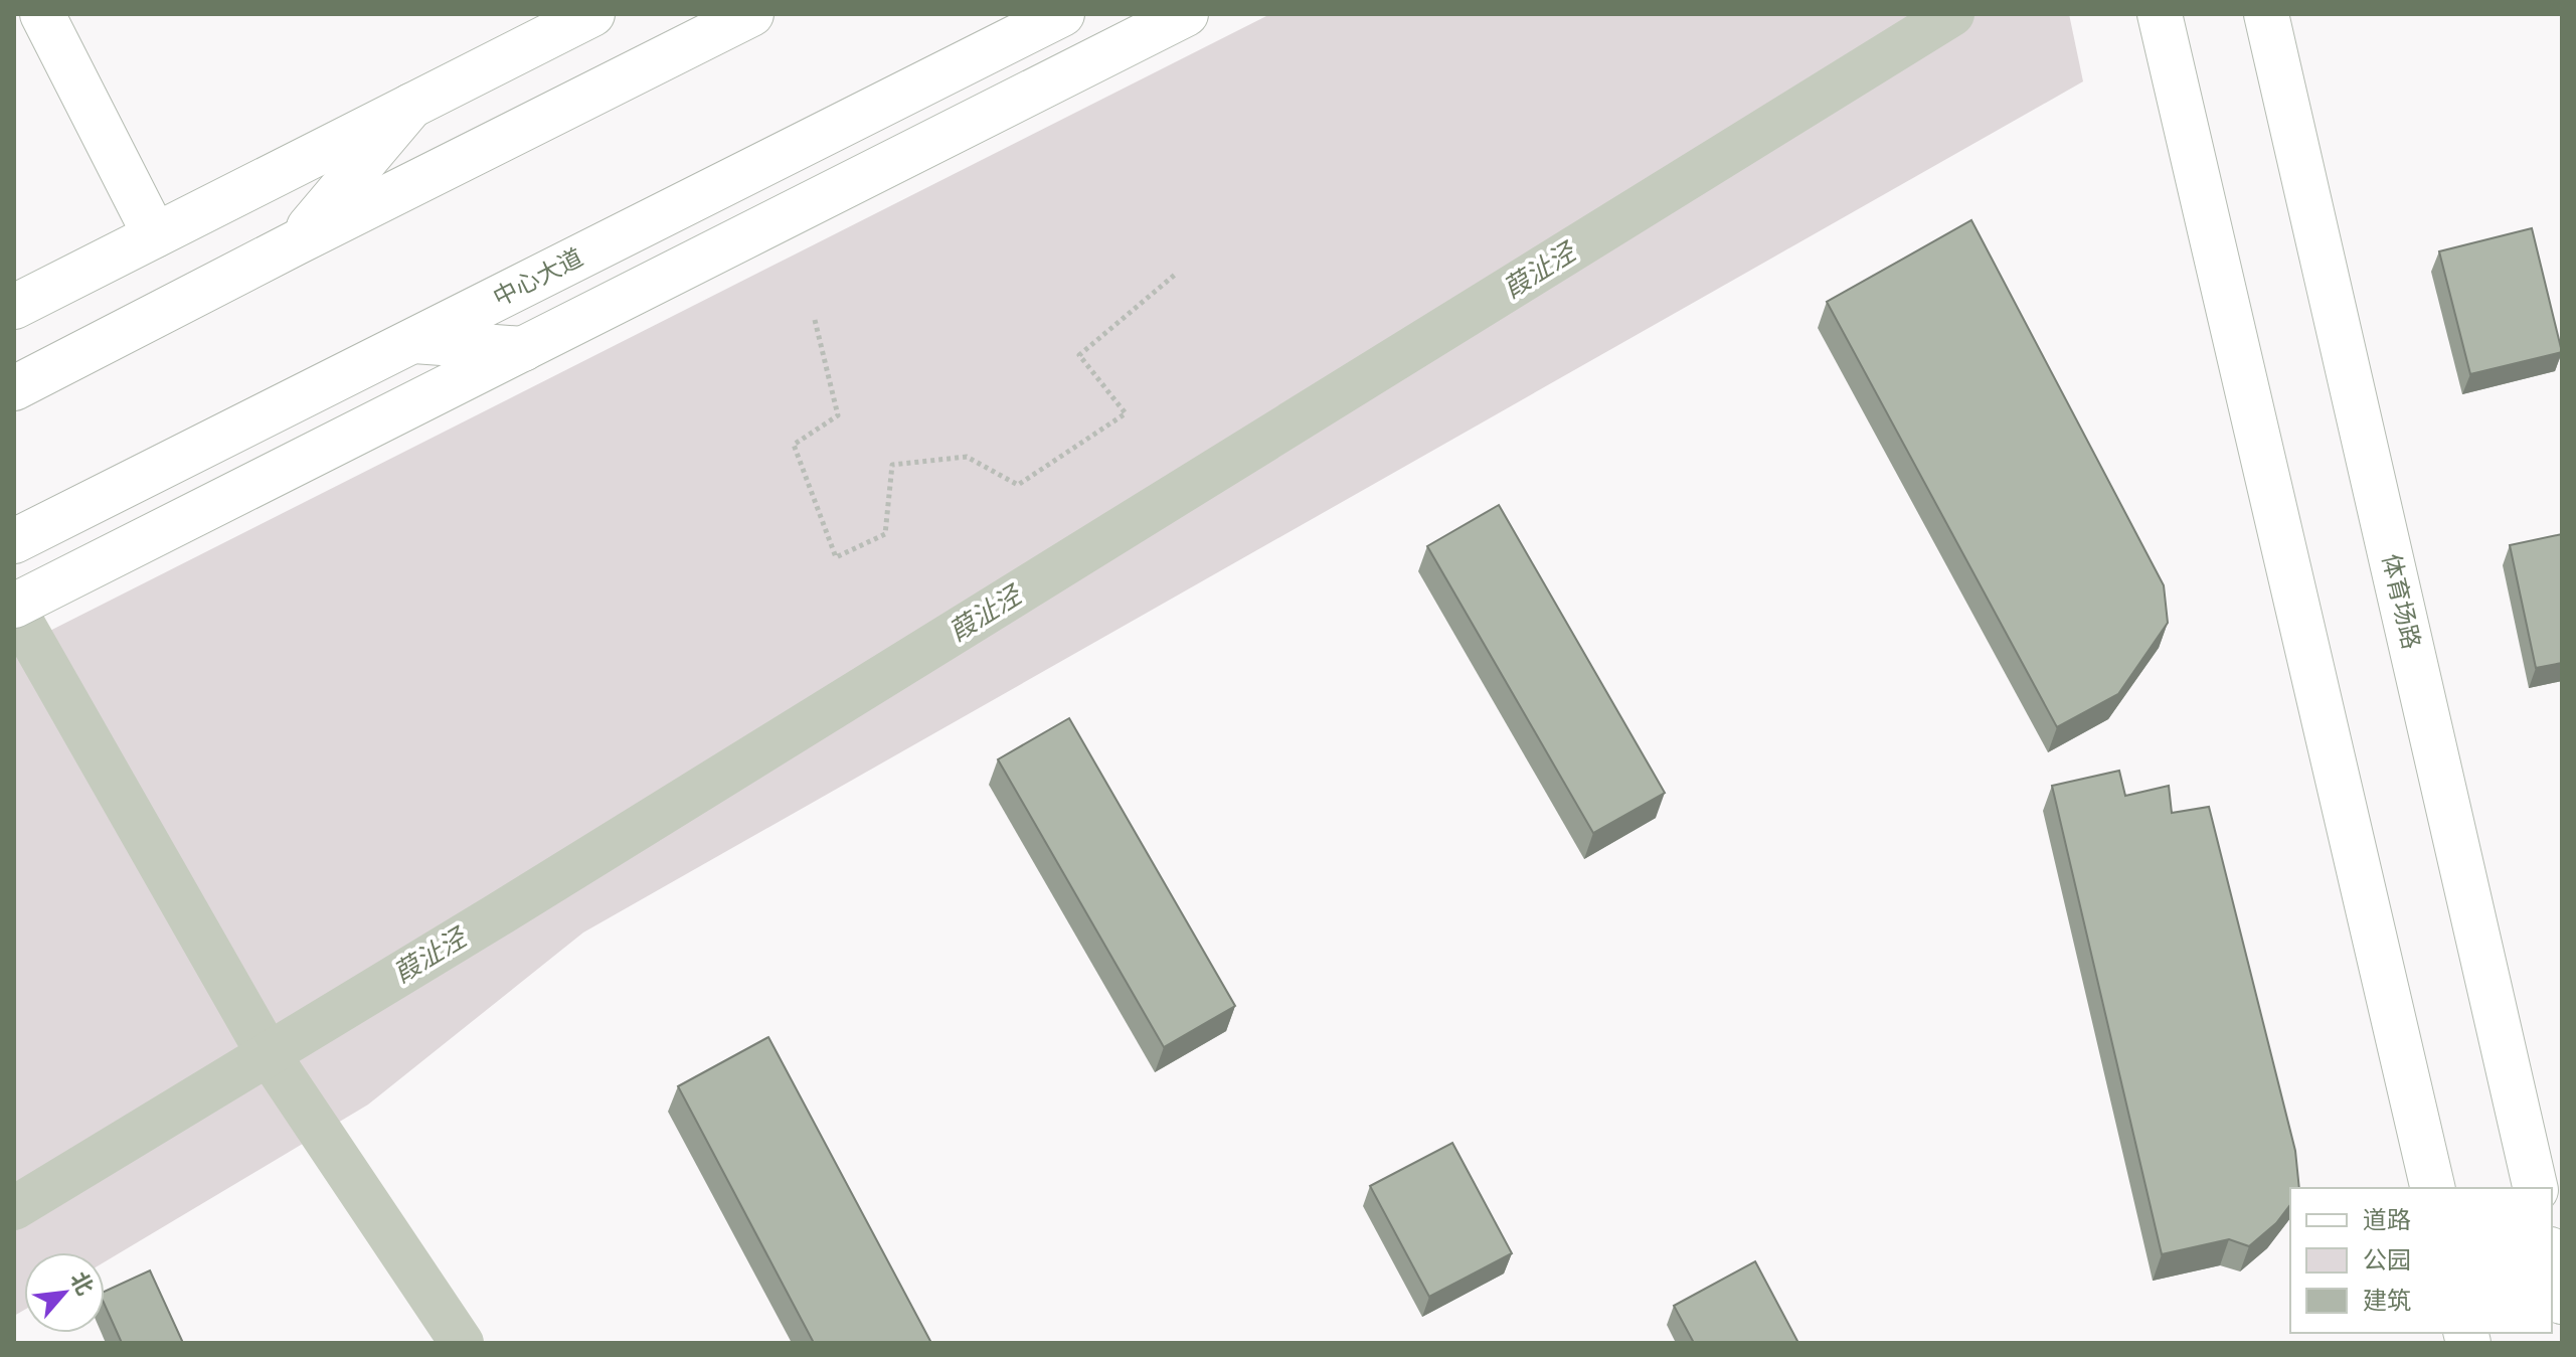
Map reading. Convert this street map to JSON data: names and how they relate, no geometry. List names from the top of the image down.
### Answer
{
  "streets": {
    "main road": ["中心大道", "体育场路"]
  },
  "water": ["葭沚泾"],
  "legend": ["道路", "公园", "建筑"],
  "north": "top right"
}
